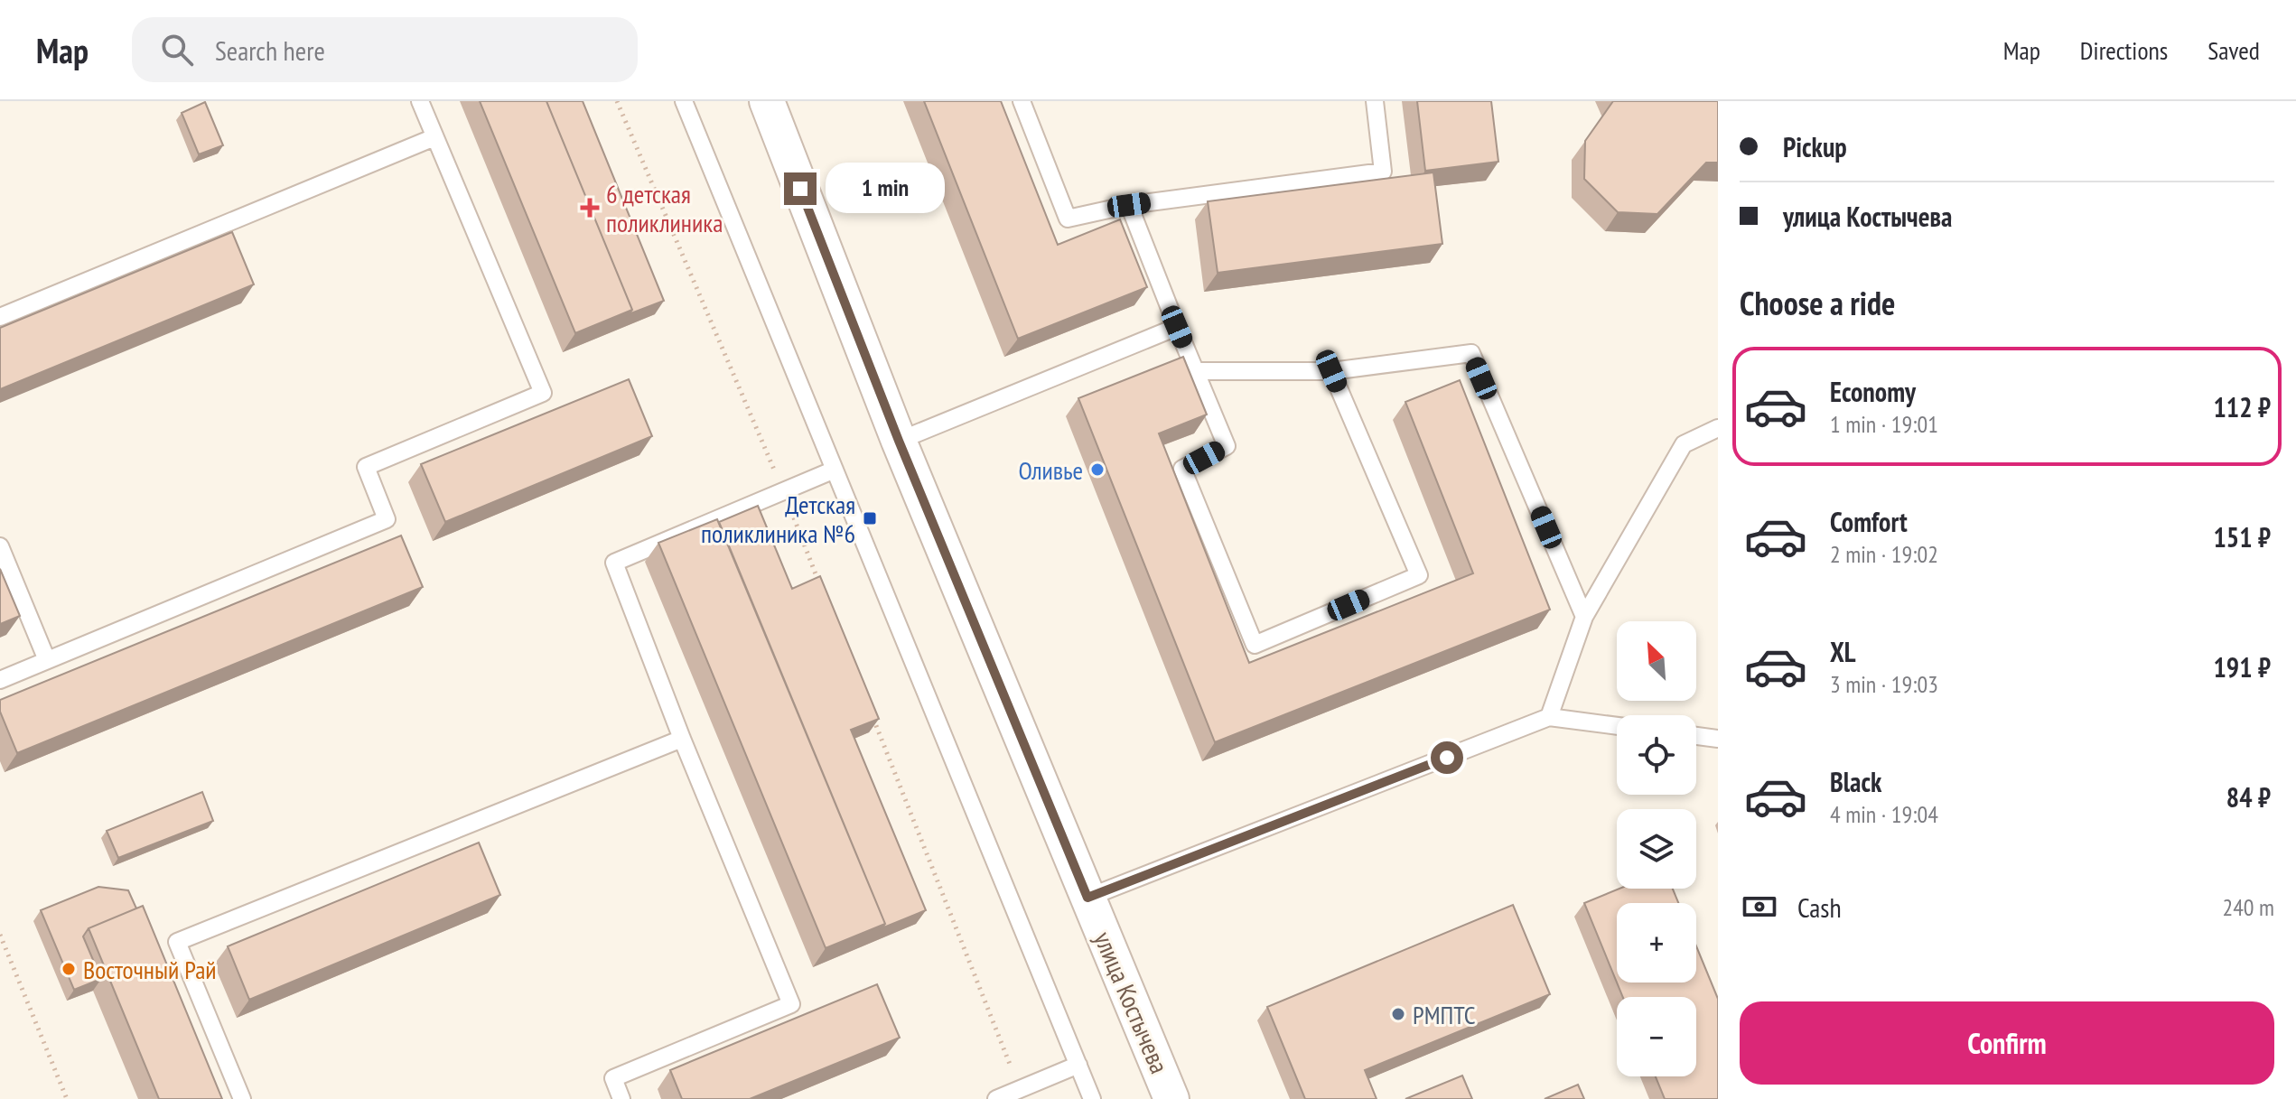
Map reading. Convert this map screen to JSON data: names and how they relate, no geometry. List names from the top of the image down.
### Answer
{
  "streets": {
    "street": ["улица Костычева"]
  },
  "places": {
    "health": ["6 детская поликлиника"],
    "other": ["Оливье", "Восточный Рай", "РМПТС"],
    "transit": ["Детская поликлиника №6"]
  },
  "north": "top left",
  "page": {
    "header": "Map",
    "search": "Search here",
    "nav": ["Map", "Directions", "Saved"],
    "banner": ["Pickup", "улица Костычева"],
    "bubble": "1 min",
    "heading": "Choose a ride",
    "list": [
      {
        "name": "Economy",
        "note": "1 min · 19:01",
        "value": "112 ₽"
      },
      {
        "name": "Comfort",
        "note": "2 min · 19:02",
        "value": "151 ₽"
      },
      {
        "name": "XL",
        "note": "3 min · 19:03",
        "value": "191 ₽"
      },
      {
        "name": "Black",
        "note": "4 min · 19:04",
        "value": "84 ₽"
      }
    ],
    "map_buttons": ["+", "−"],
    "pay": ["Cash", "240 m"],
    "buttons": "Confirm"
  }
}
